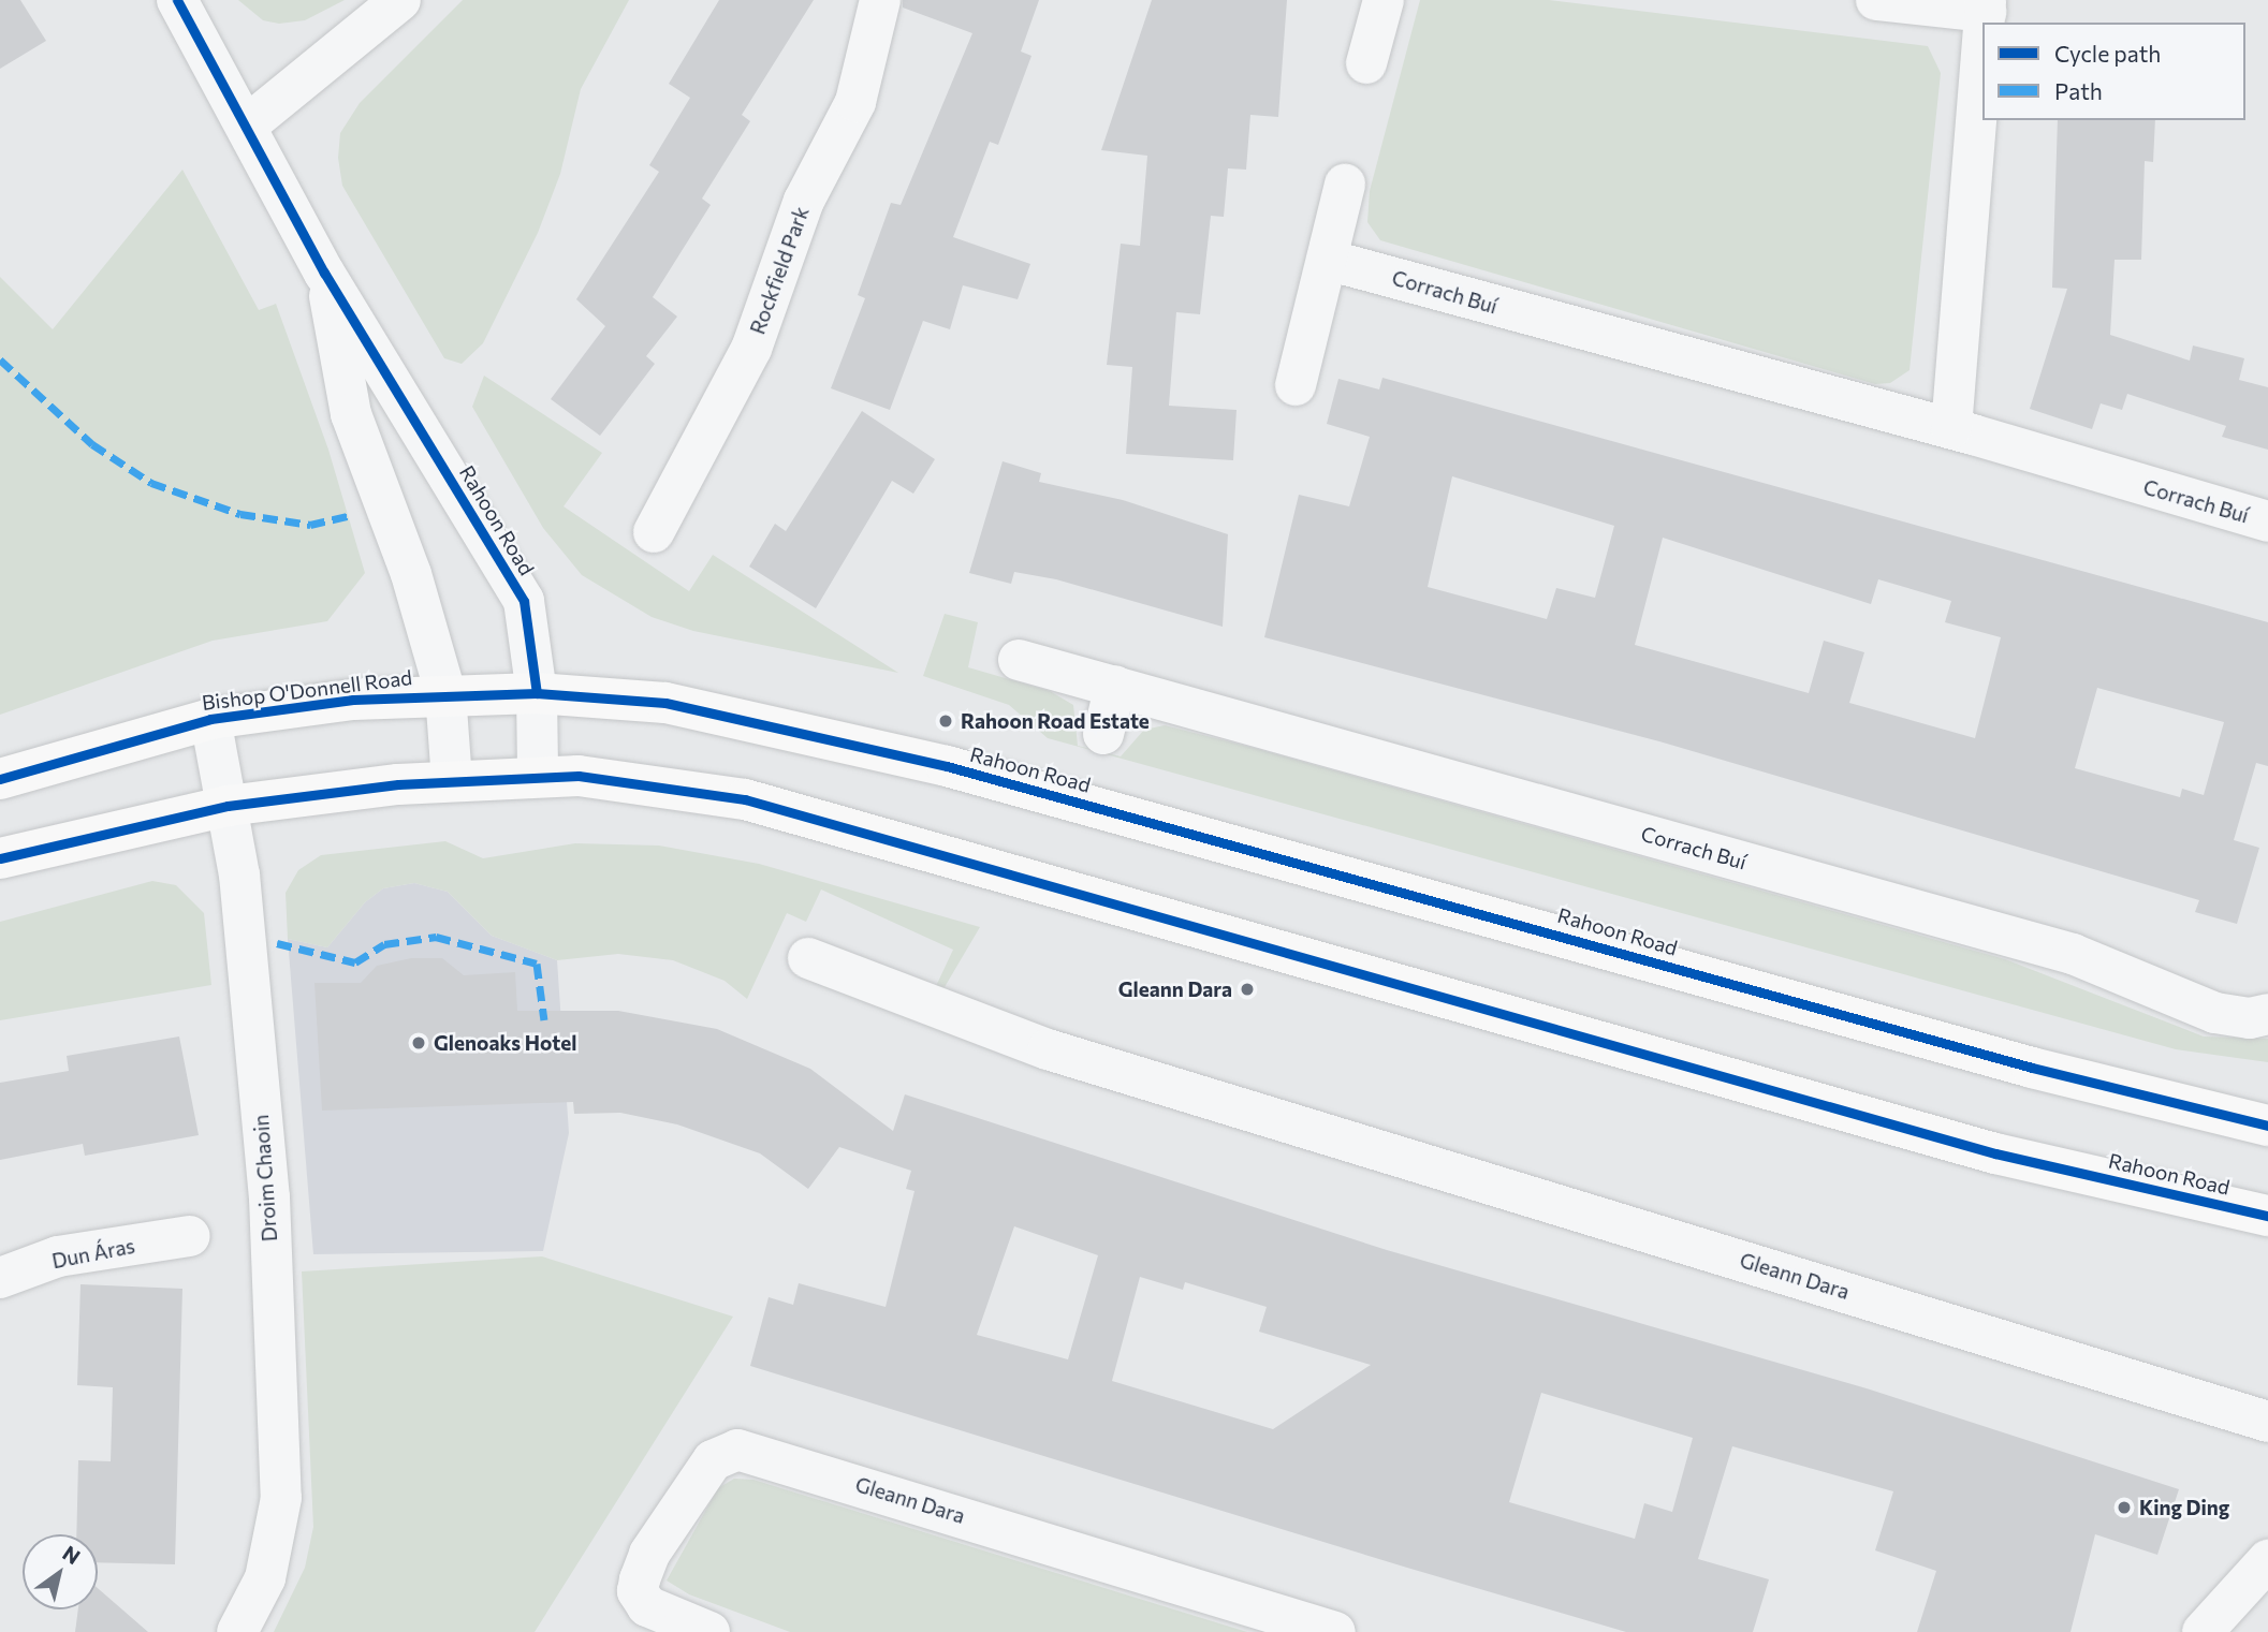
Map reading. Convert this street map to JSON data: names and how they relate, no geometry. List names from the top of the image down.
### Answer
{
  "streets": {
    "main road": ["Rahoon Road", "Bishop O'Donnell Road"],
    "street": [
      "Rockfield Park",
      "Corrach Buí",
      "Droim Chaoin",
      "Dun Áras",
      "Gleann Dara"
    ]
  },
  "crossings": [
    ["Rahoon Road", "Bishop O'Donnell Road"],
    ["Bishop O'Donnell Road", "Droim Chaoin"]
  ],
  "places": [
    "Rahoon Road Estate",
    "Gleann Dara",
    "Glenoaks Hotel",
    "King Ding"
  ],
  "legend": ["Cycle path", "Path"],
  "north": "top right"
}
